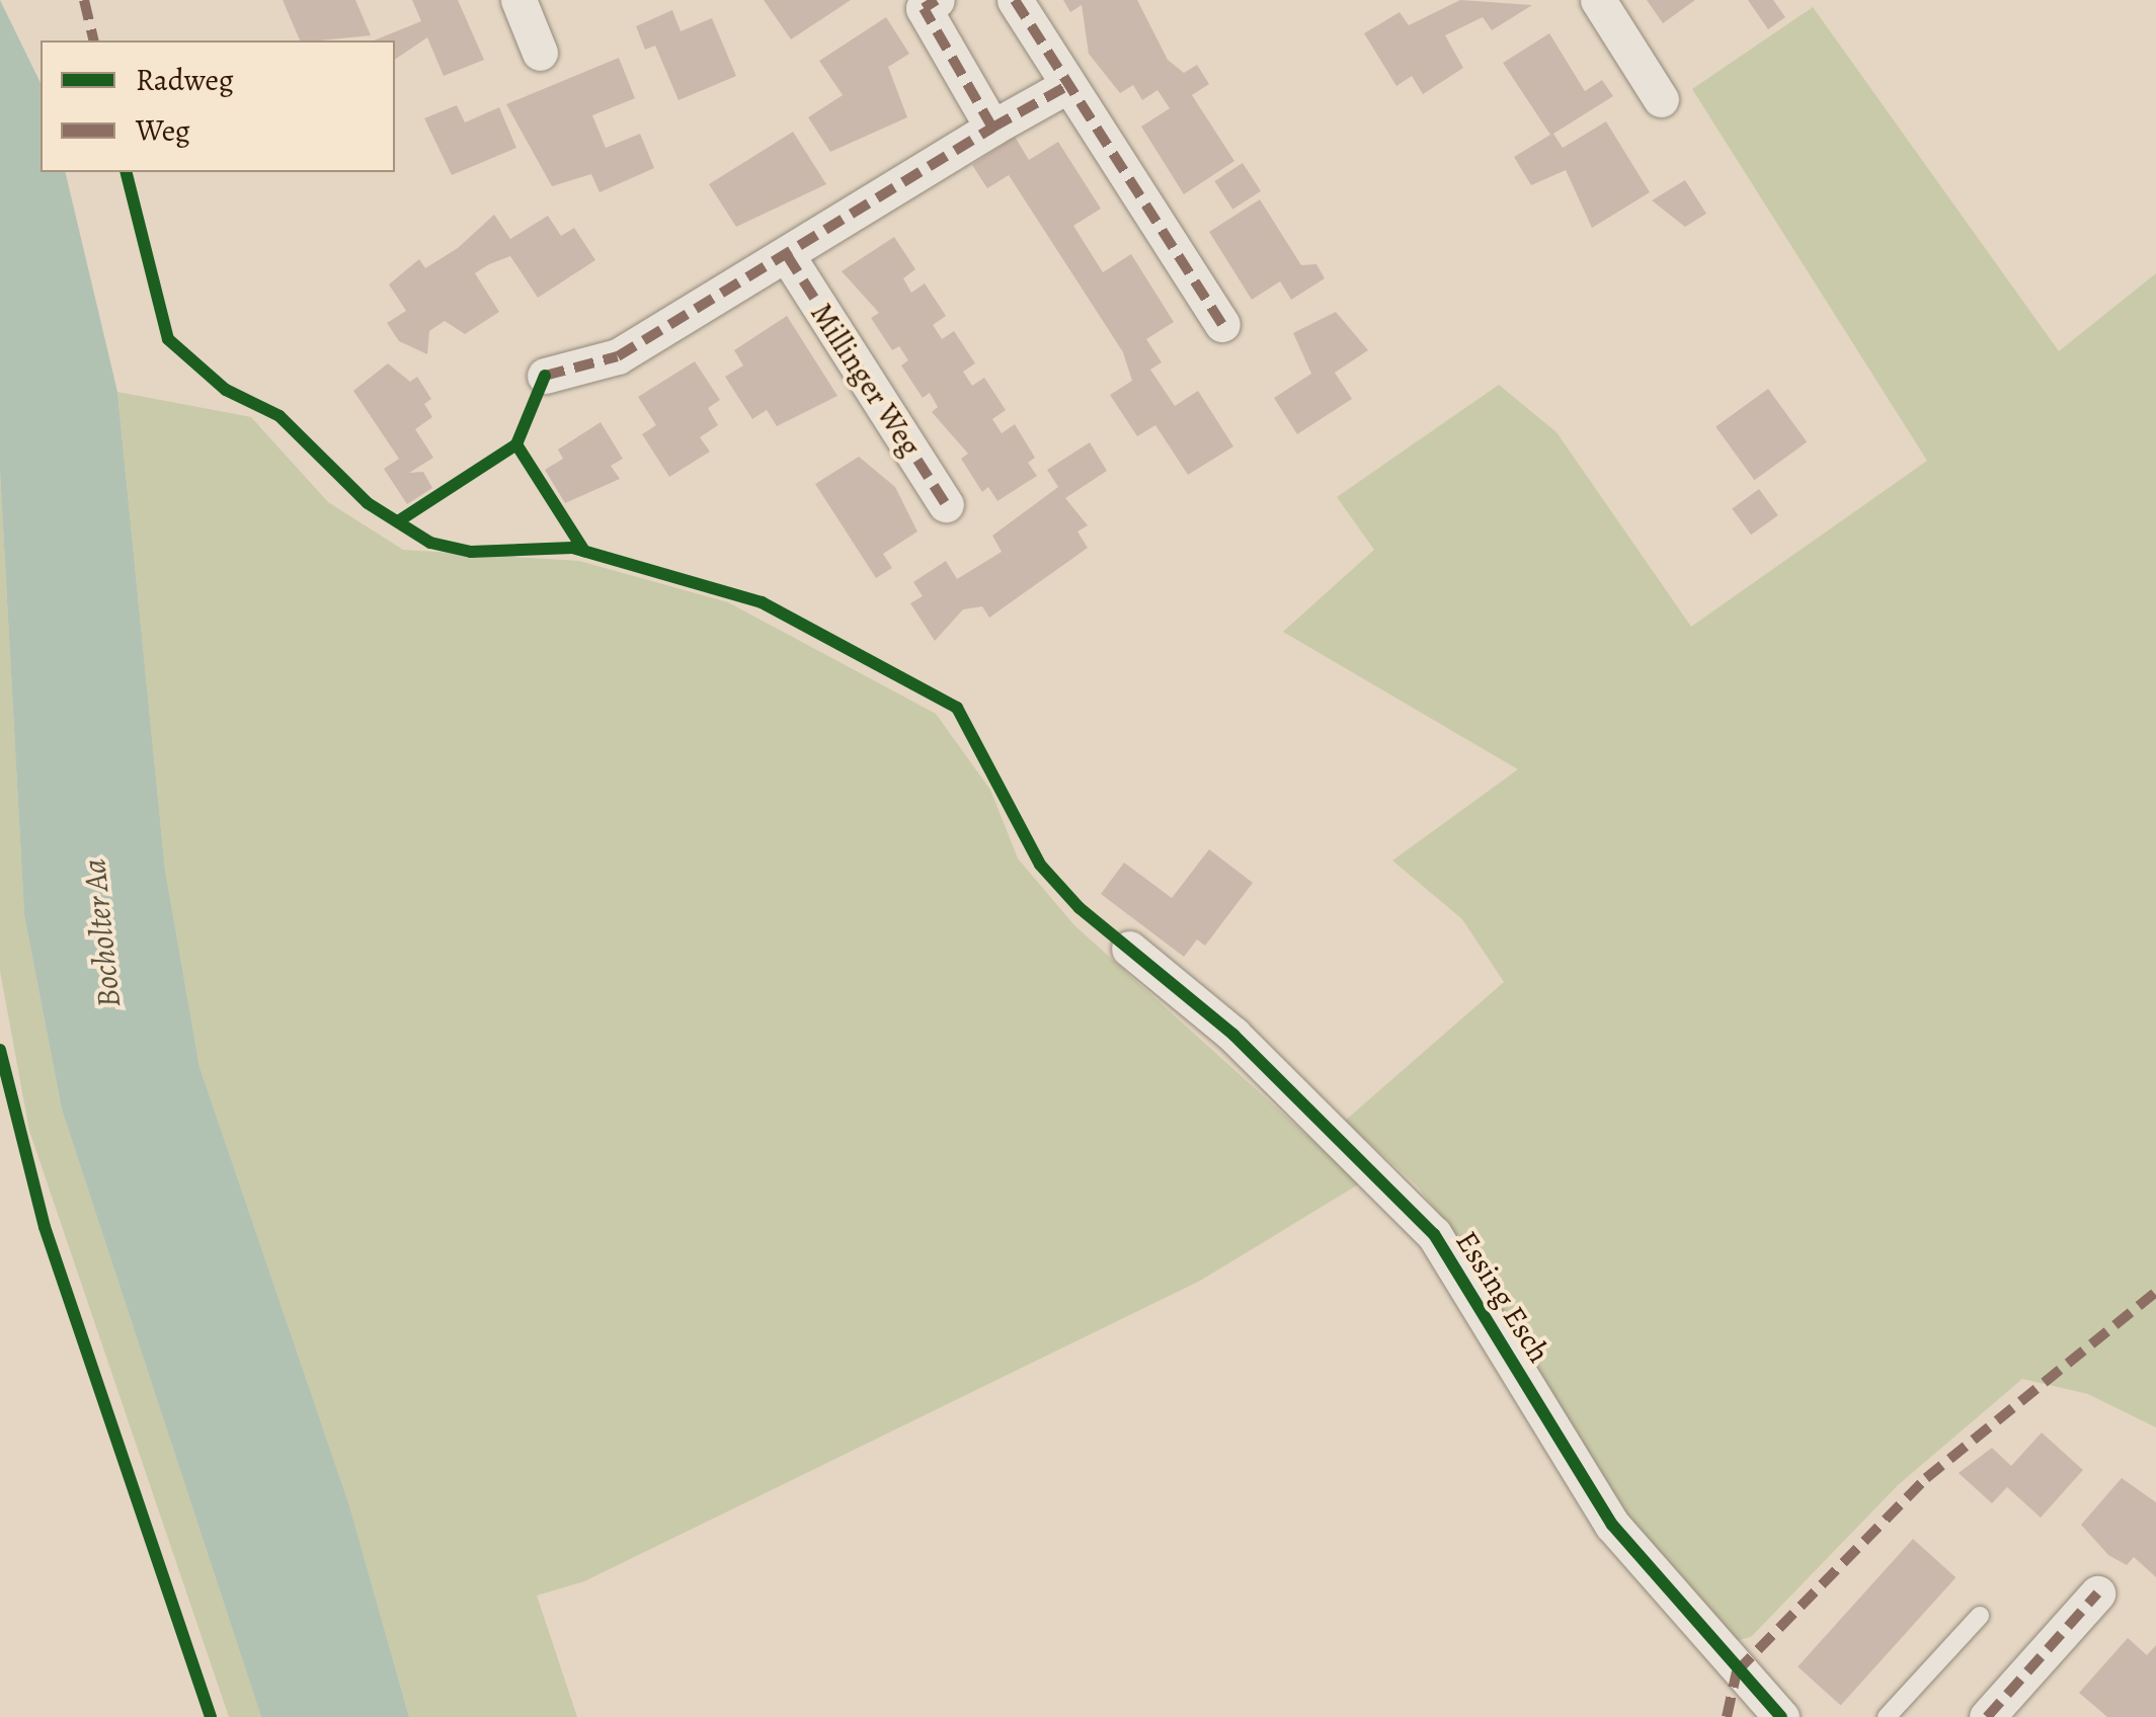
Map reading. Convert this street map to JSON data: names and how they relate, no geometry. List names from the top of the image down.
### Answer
{
  "streets": {
    "street": ["Millinger Weg", "Essing Esch"]
  },
  "water": ["Bocholter Aa"],
  "legend": ["Radweg", "Weg"]
}
